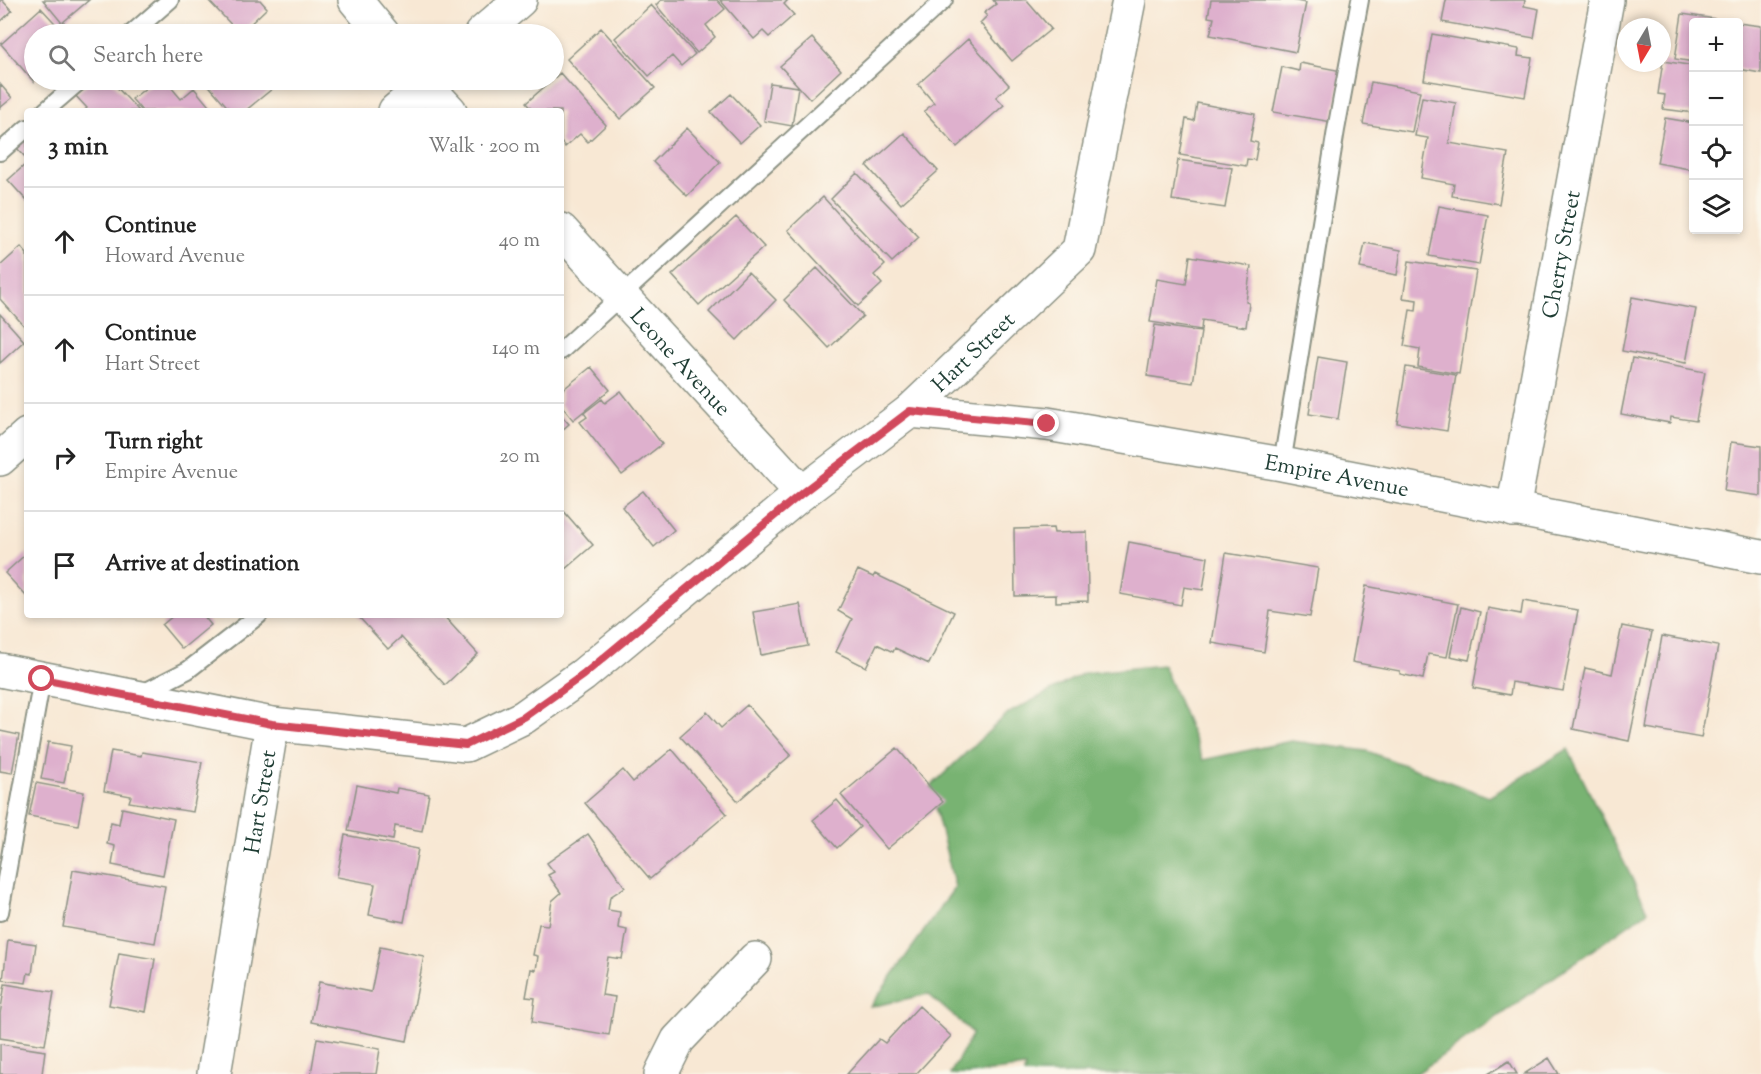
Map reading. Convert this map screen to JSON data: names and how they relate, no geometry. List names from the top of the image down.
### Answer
{
  "streets": {
    "street": [
      "Cherry Street",
      "Hart Street",
      "Leone Avenue",
      "Empire Avenue"
    ]
  },
  "crossings": [
    ["Cherry Street", "Empire Avenue"],
    ["Hart Street", "Leone Avenue"],
    ["Hart Street", "Empire Avenue"]
  ],
  "north": "bottom",
  "page": {
    "map_buttons": ["+", "−"],
    "search": "Search here",
    "heading": ["3 min", "Walk · 200 m"],
    "list": [
      ["Continue", "Howard Avenue", "40 m"],
      ["Continue", "Hart Street", "140 m"],
      ["Turn right", "Empire Avenue", "20 m"],
      "Arrive at destination"
    ]
  }
}
